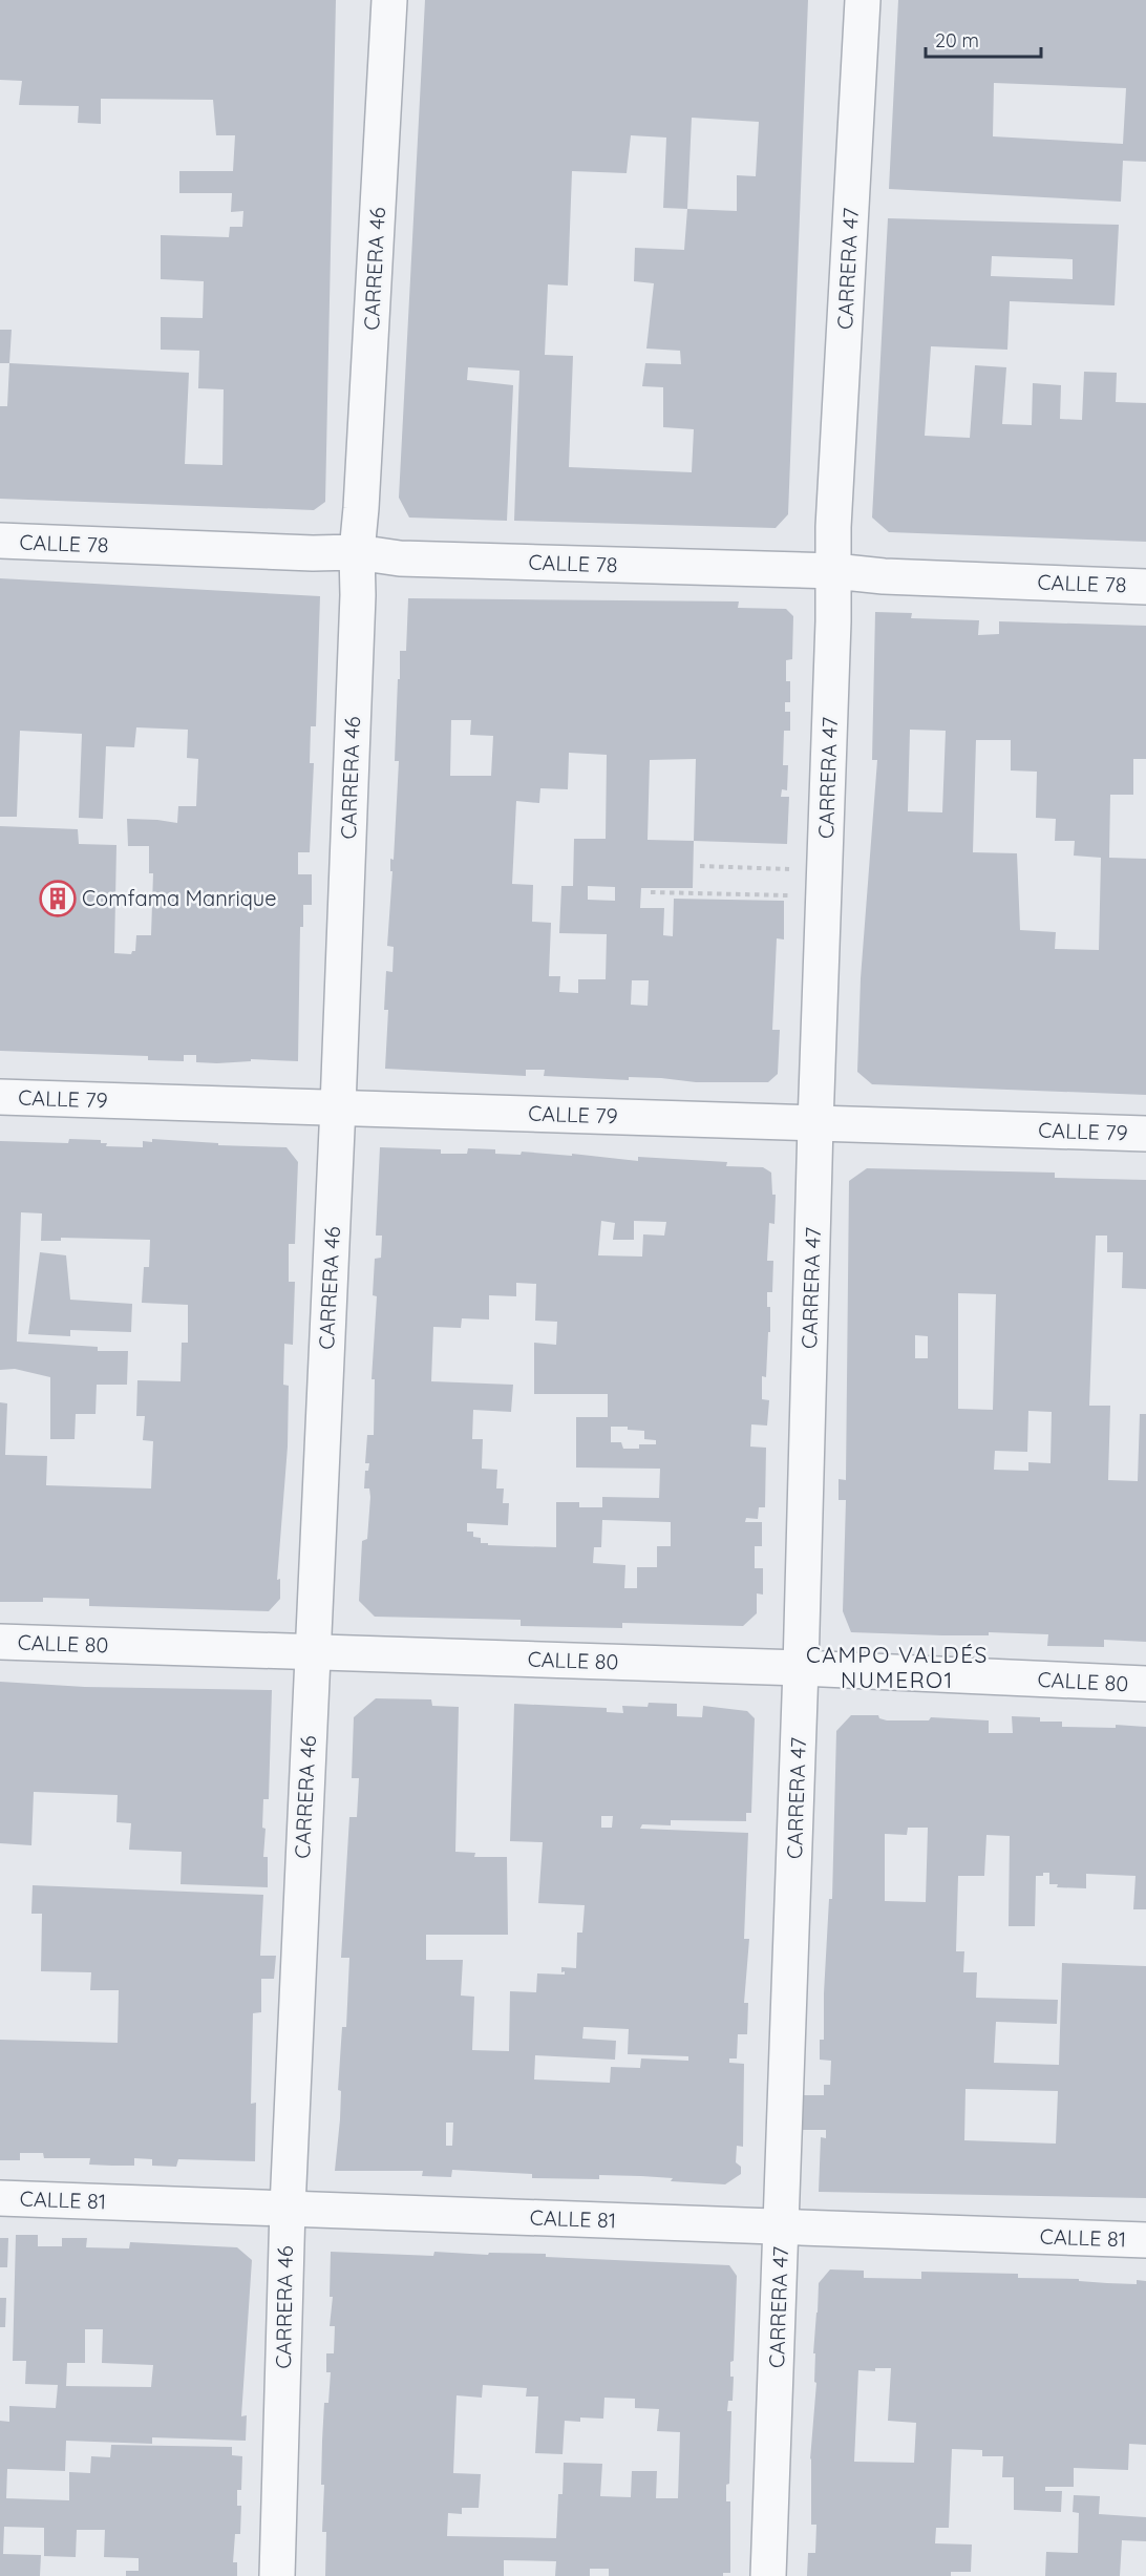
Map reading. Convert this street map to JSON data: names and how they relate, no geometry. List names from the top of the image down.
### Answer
{
  "streets": {
    "street": [
      "CARRERA 46",
      "CARRERA 47",
      "CALLE 78",
      "CALLE 79",
      "CALLE 80",
      "CALLE 81"
    ]
  },
  "crossings": [
    ["CARRERA 46", "CALLE 78"],
    ["CARRERA 46", "CALLE 79"],
    ["CARRERA 46", "CALLE 80"],
    ["CARRERA 46", "CALLE 81"],
    ["CARRERA 47", "CALLE 78"],
    ["CARRERA 47", "CALLE 79"],
    ["CARRERA 47", "CALLE 80"],
    ["CARRERA 47", "CALLE 81"]
  ],
  "districts": ["CAMPO VALDÉS NUMERO1"],
  "places": {
    "building": ["Comfama Manrique"]
  },
  "scale_bar": "20 m"
}
